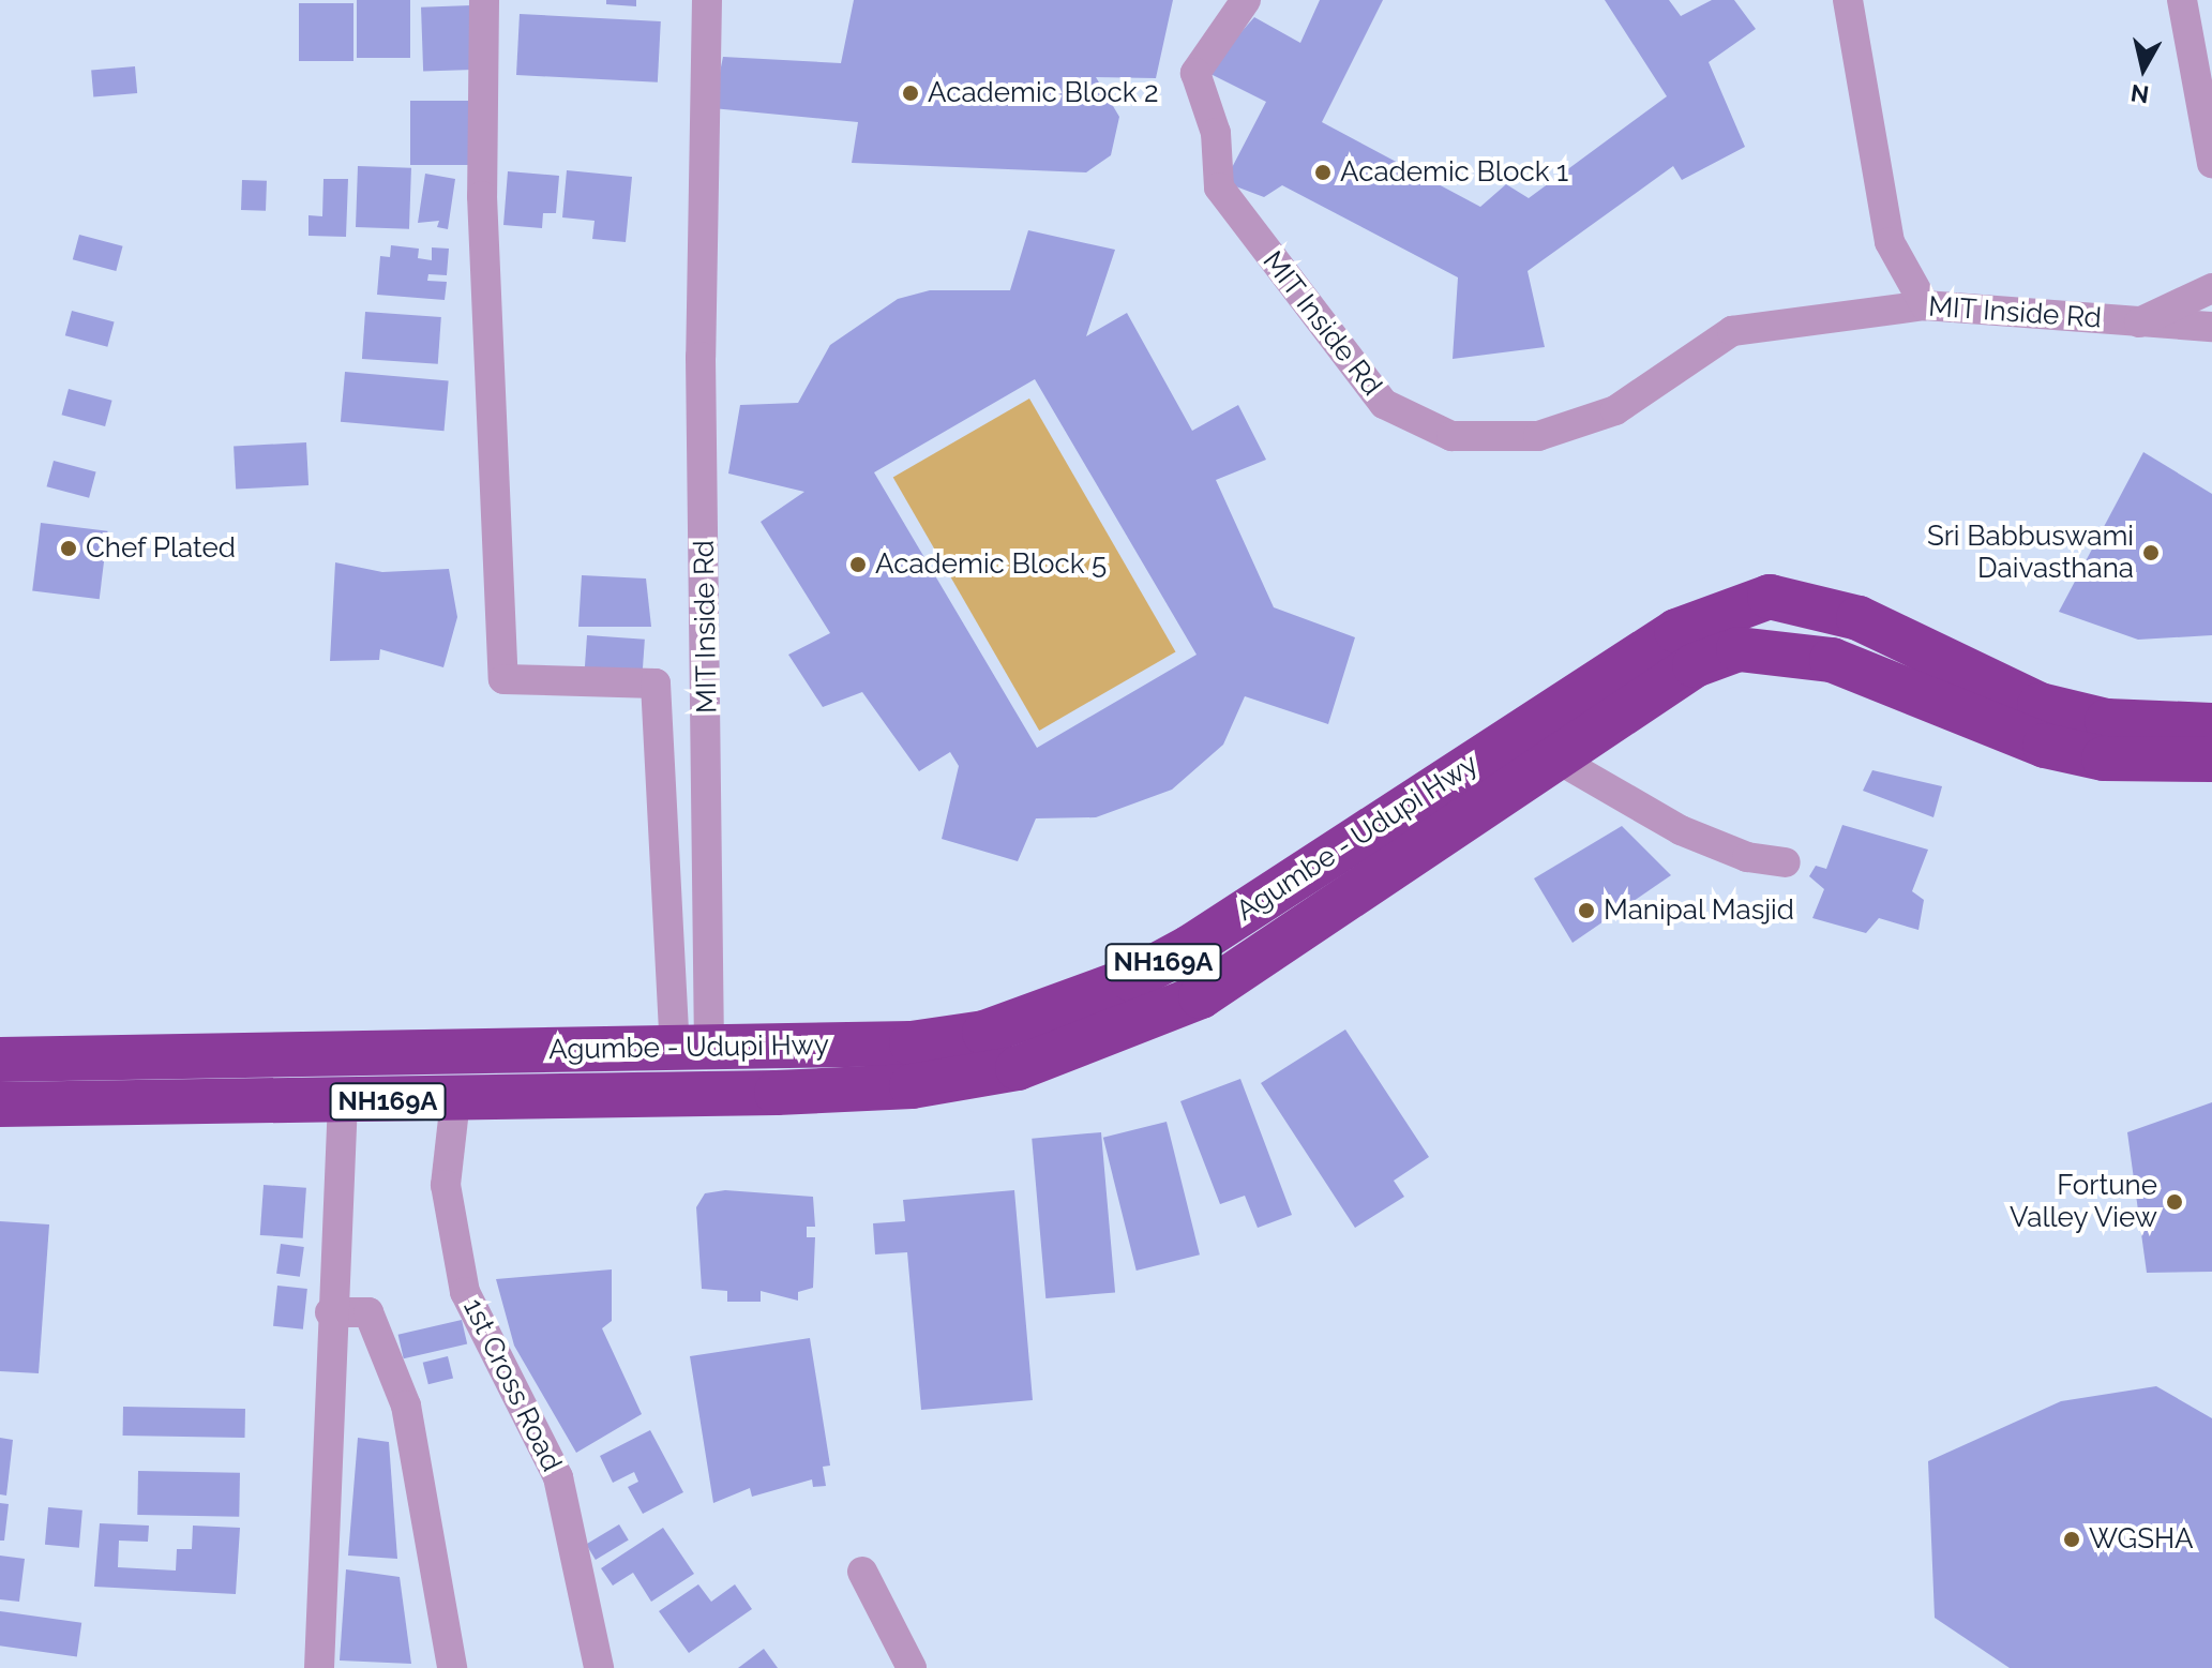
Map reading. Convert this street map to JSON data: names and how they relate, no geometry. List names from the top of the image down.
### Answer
{
  "streets": {
    "highway": ["Agumbe - Udupi Hwy", "NH169A"],
    "street": ["MIT Inside Rd", "1st Cross Road"]
  },
  "crossings": [
    ["MIT Inside Rd", "Agumbe - Udupi Hwy"],
    ["Agumbe - Udupi Hwy", "NH169A"],
    ["Agumbe - Udupi Hwy", "1st Cross Road"],
    ["NH169A", "1st Cross Road"]
  ],
  "places": [
    "Academic Block 2",
    "Academic Block 1",
    "Chef Plated",
    "Sri Babbuswami Daivasthana",
    "Academic Block 5",
    "Manipal Masjid",
    "Fortune Valley View",
    "WGSHA"
  ],
  "north": "bottom"
}
